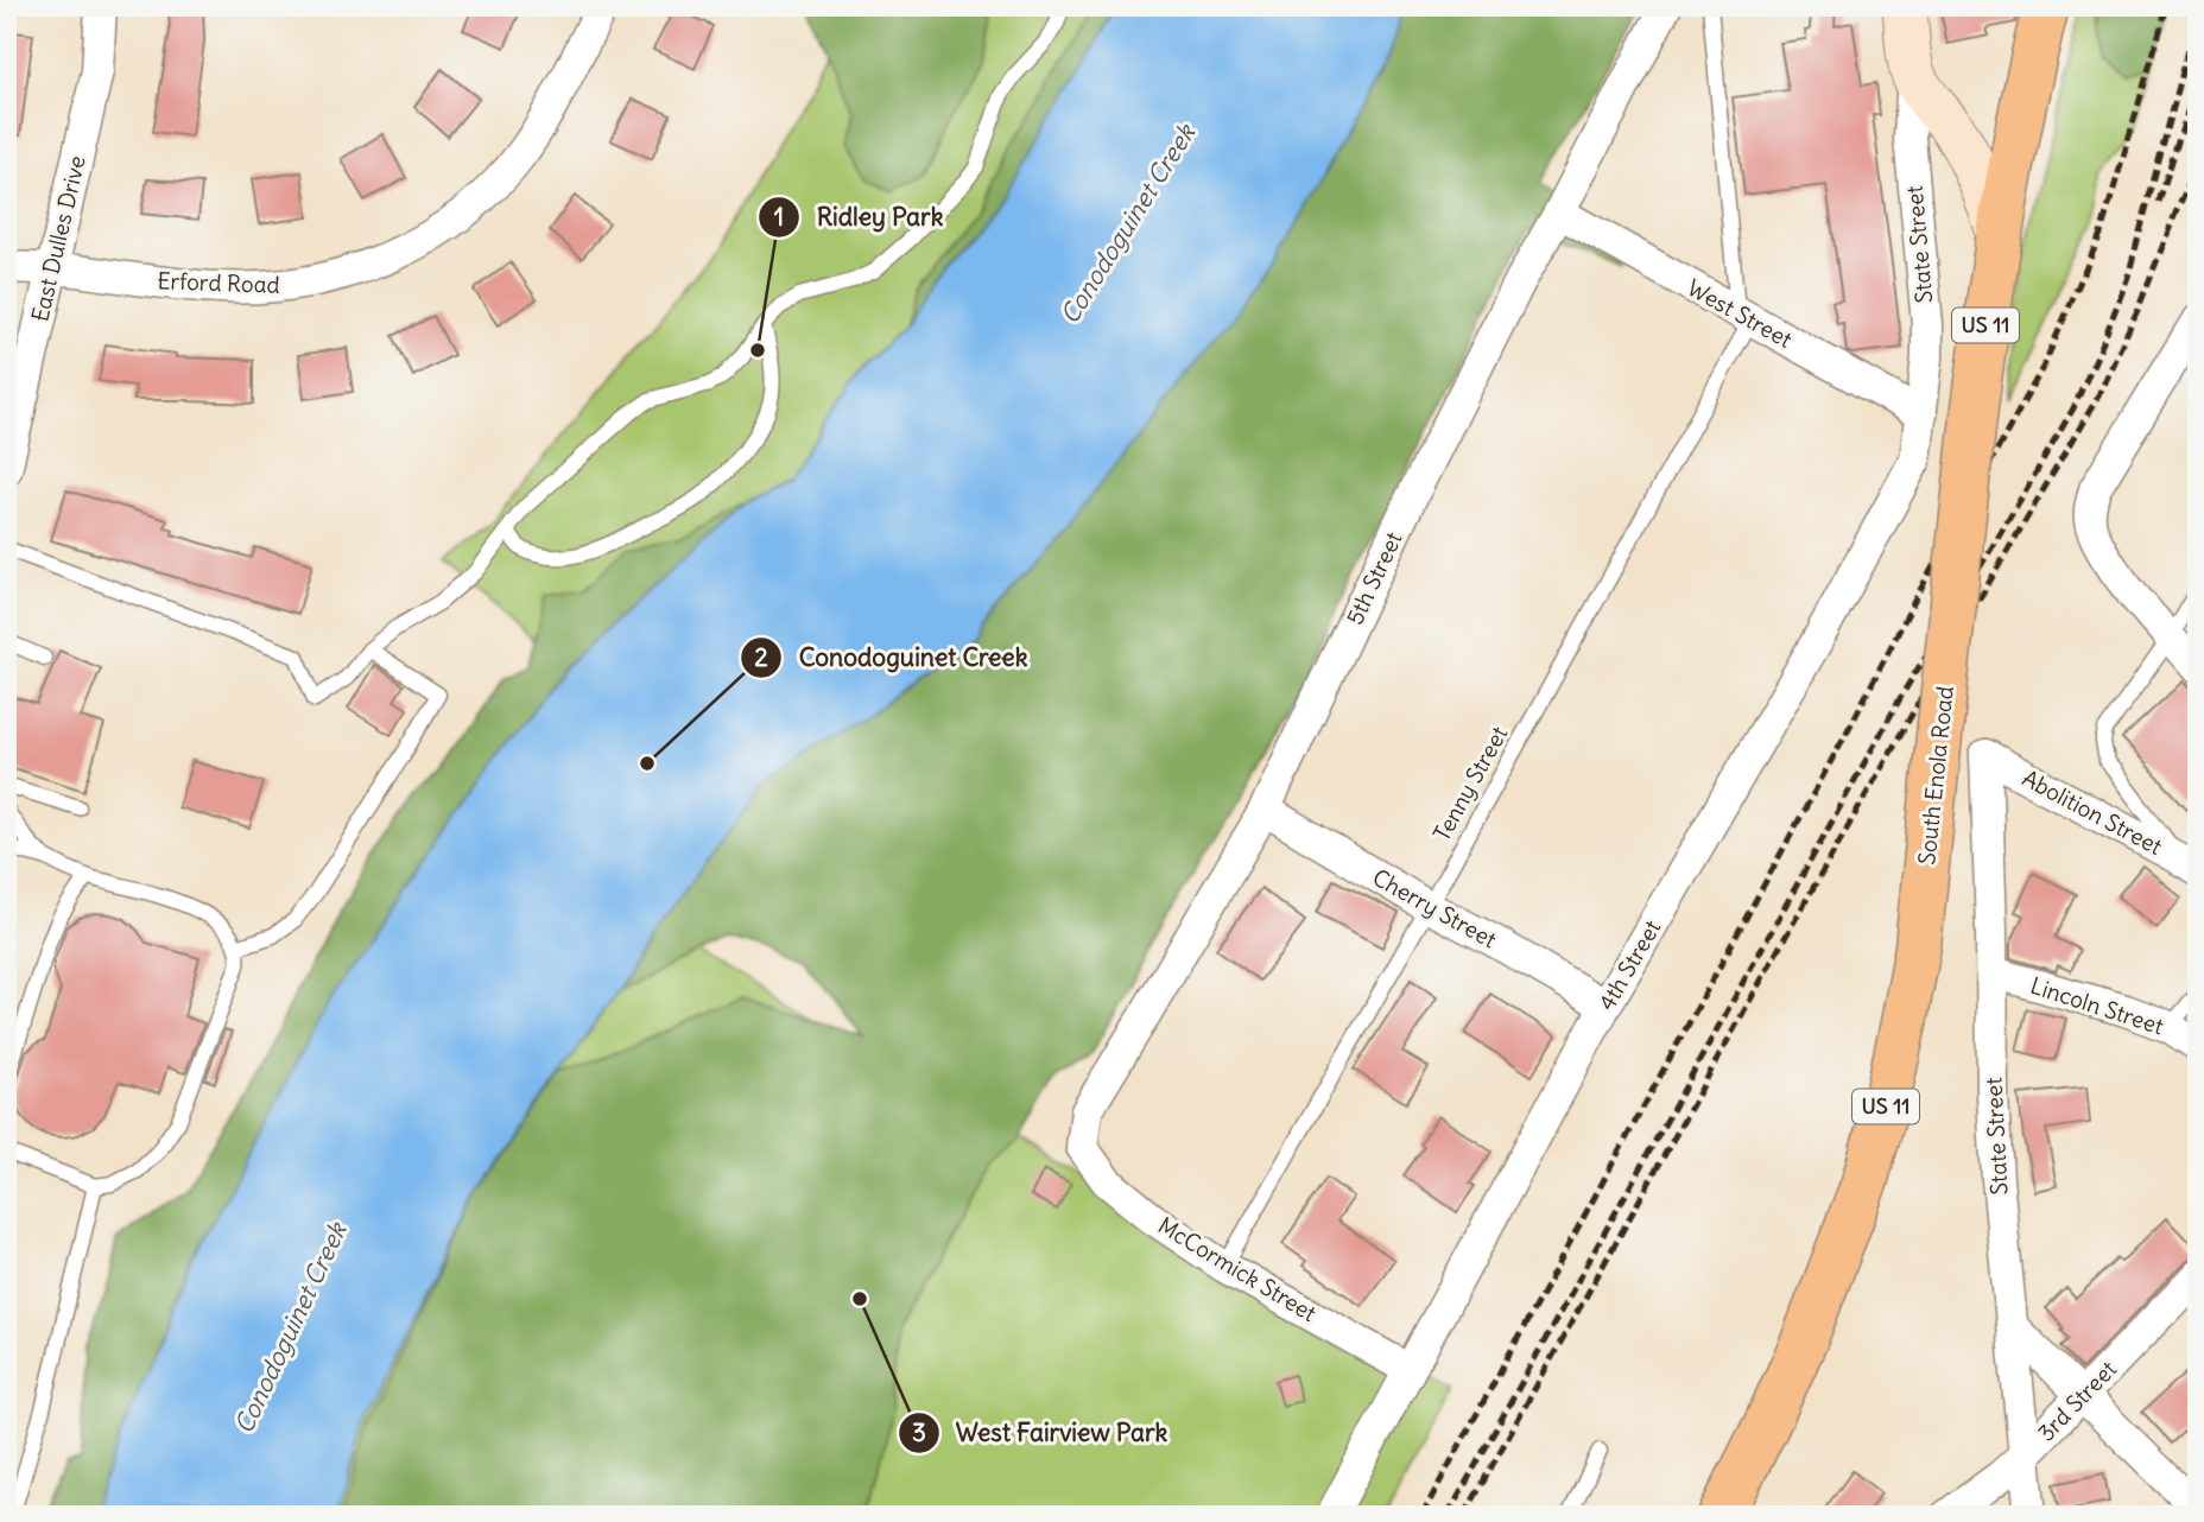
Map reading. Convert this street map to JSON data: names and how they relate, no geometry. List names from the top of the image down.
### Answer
{
  "streets": {
    "main road": ["State Street", "US 11", "South Enola Road"],
    "street": [
      "East Dulles Drive",
      "Erford Road",
      "West Street",
      "5th Street",
      "Abolition Street",
      "Cherry Street",
      "4th Street",
      "Lincoln Street",
      "McCormick Street",
      "3rd Street"
    ],
    "lane": ["Tenny Street"]
  },
  "crossings": [
    ["East Dulles Drive", "Erford Road"],
    ["State Street", "West Street"],
    ["State Street", "South Enola Road"],
    ["State Street", "Abolition Street"],
    ["State Street", "4th Street"],
    ["State Street", "Lincoln Street"],
    ["State Street", "3rd Street"],
    ["West Street", "5th Street"],
    ["West Street", "Tenny Street"],
    ["West Street", "4th Street"],
    ["5th Street", "Cherry Street"],
    ["5th Street", "McCormick Street"],
    ["Tenny Street", "Cherry Street"],
    ["Tenny Street", "McCormick Street"],
    ["Cherry Street", "4th Street"],
    ["4th Street", "McCormick Street"]
  ],
  "water": ["Conodoguinet Creek"],
  "places": ["Ridley Park", "Conodoguinet Creek", "West Fairview Park"]
}
